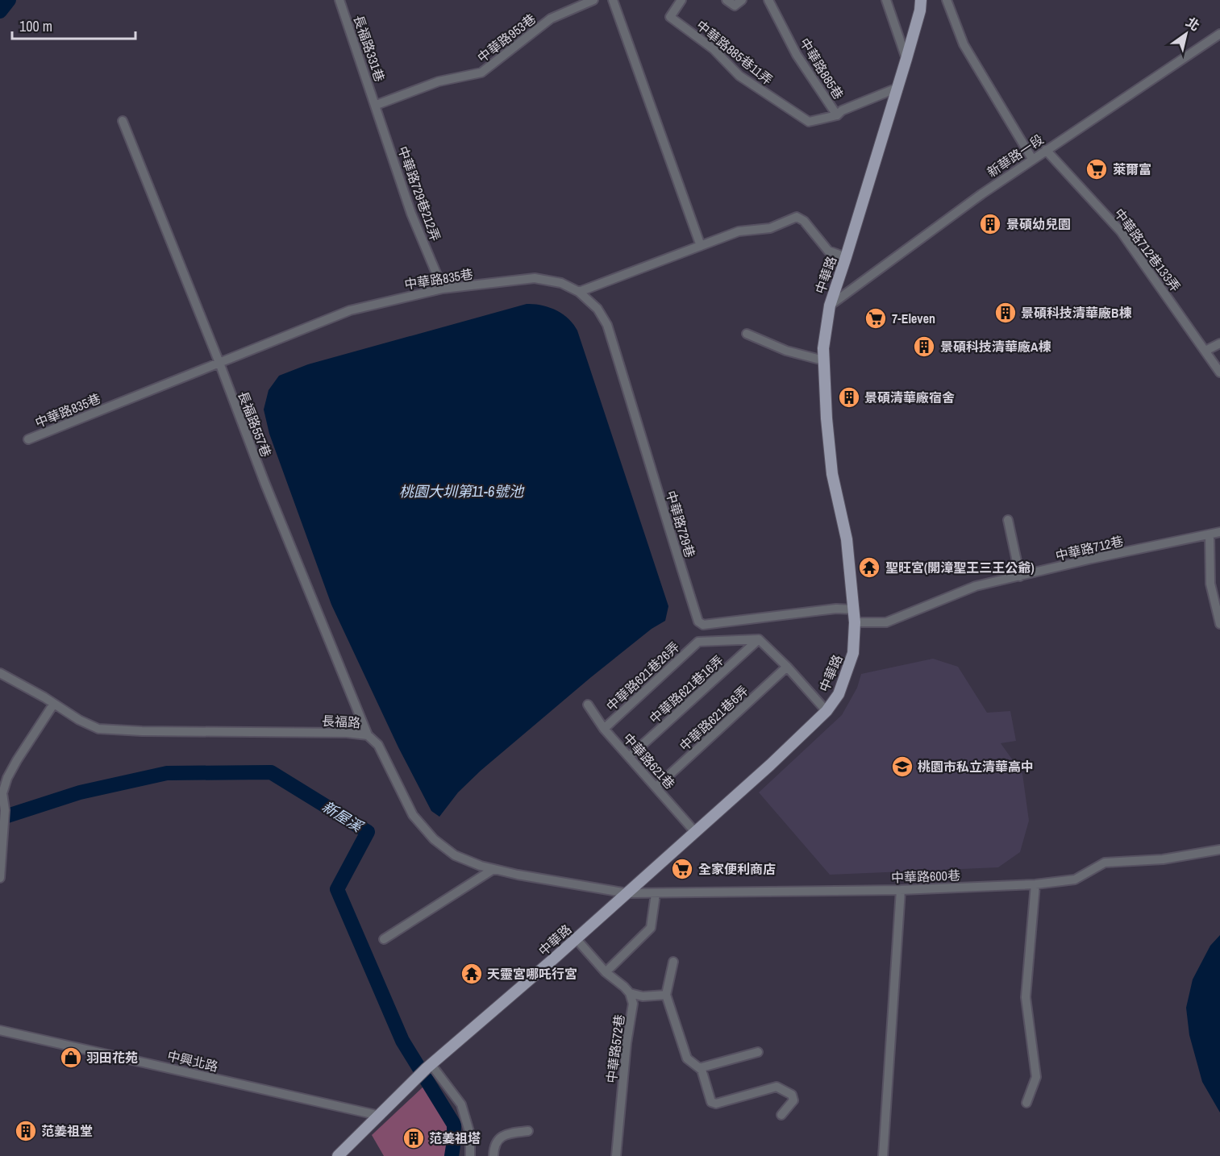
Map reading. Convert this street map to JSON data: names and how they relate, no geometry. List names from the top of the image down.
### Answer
{
  "streets": {
    "main road": ["中華路"],
    "street": [
      "中華路953巷",
      "長福路331巷",
      "中華路885巷11弄",
      "中華路885巷",
      "新華路一段",
      "中華路729巷212弄",
      "中華路712巷133弄",
      "中華路835巷",
      "長福路557巷",
      "中華路729巷",
      "中華路712巷",
      "中華路621巷26弄",
      "中華路621巷16弄",
      "中華路621巷6弄",
      "長福路",
      "中華路621巷",
      "中華路600巷",
      "中華路572巷",
      "中興北路"
    ]
  },
  "crossings": [
    ["中華路953巷", "長福路331巷"],
    ["中華路953巷", "中華路729巷212弄"],
    ["長福路331巷", "中華路729巷212弄"],
    ["中華路885巷11弄", "中華路885巷"],
    ["中華路885巷", "中華路"],
    ["新華路一段", "中華路712巷133弄"],
    ["新華路一段", "中華路"],
    ["中華路729巷212弄", "中華路835巷"],
    ["中華路", "中華路729巷"],
    ["中華路", "中華路712巷"],
    ["中華路", "長福路"],
    ["中華路", "中華路621巷"],
    ["中華路", "中華路600巷"],
    ["中華路", "中興北路"],
    ["中華路835巷", "長福路557巷"],
    ["中華路835巷", "中華路729巷"],
    ["長福路557巷", "長福路"],
    ["中華路621巷26弄", "中華路621巷16弄"],
    ["中華路621巷26弄", "中華路621巷"],
    ["中華路621巷16弄", "中華路621巷"],
    ["中華路621巷6弄", "中華路621巷"],
    ["長福路", "中華路600巷"]
  ],
  "water": ["桃園大圳第11-6號池", "新屋溪"],
  "places": {
    "supermarket": ["萊爾富", "7-Eleven", "全家便利商店"],
    "building": [
      "景碩幼兒園",
      "景碩科技清華廠B棟",
      "景碩科技清華廠A棟",
      "景碩清華廠宿舍",
      "范姜祖堂",
      "范姜祖塔"
    ],
    "temple": ["聖旺宮(開漳聖王三王公爺)", "天靈宮哪吒行宮"],
    "school or university": ["桃園市私立清華高中"],
    "shop": ["羽田花苑"]
  },
  "scale_bar": "100 m",
  "north": "top right"
}
